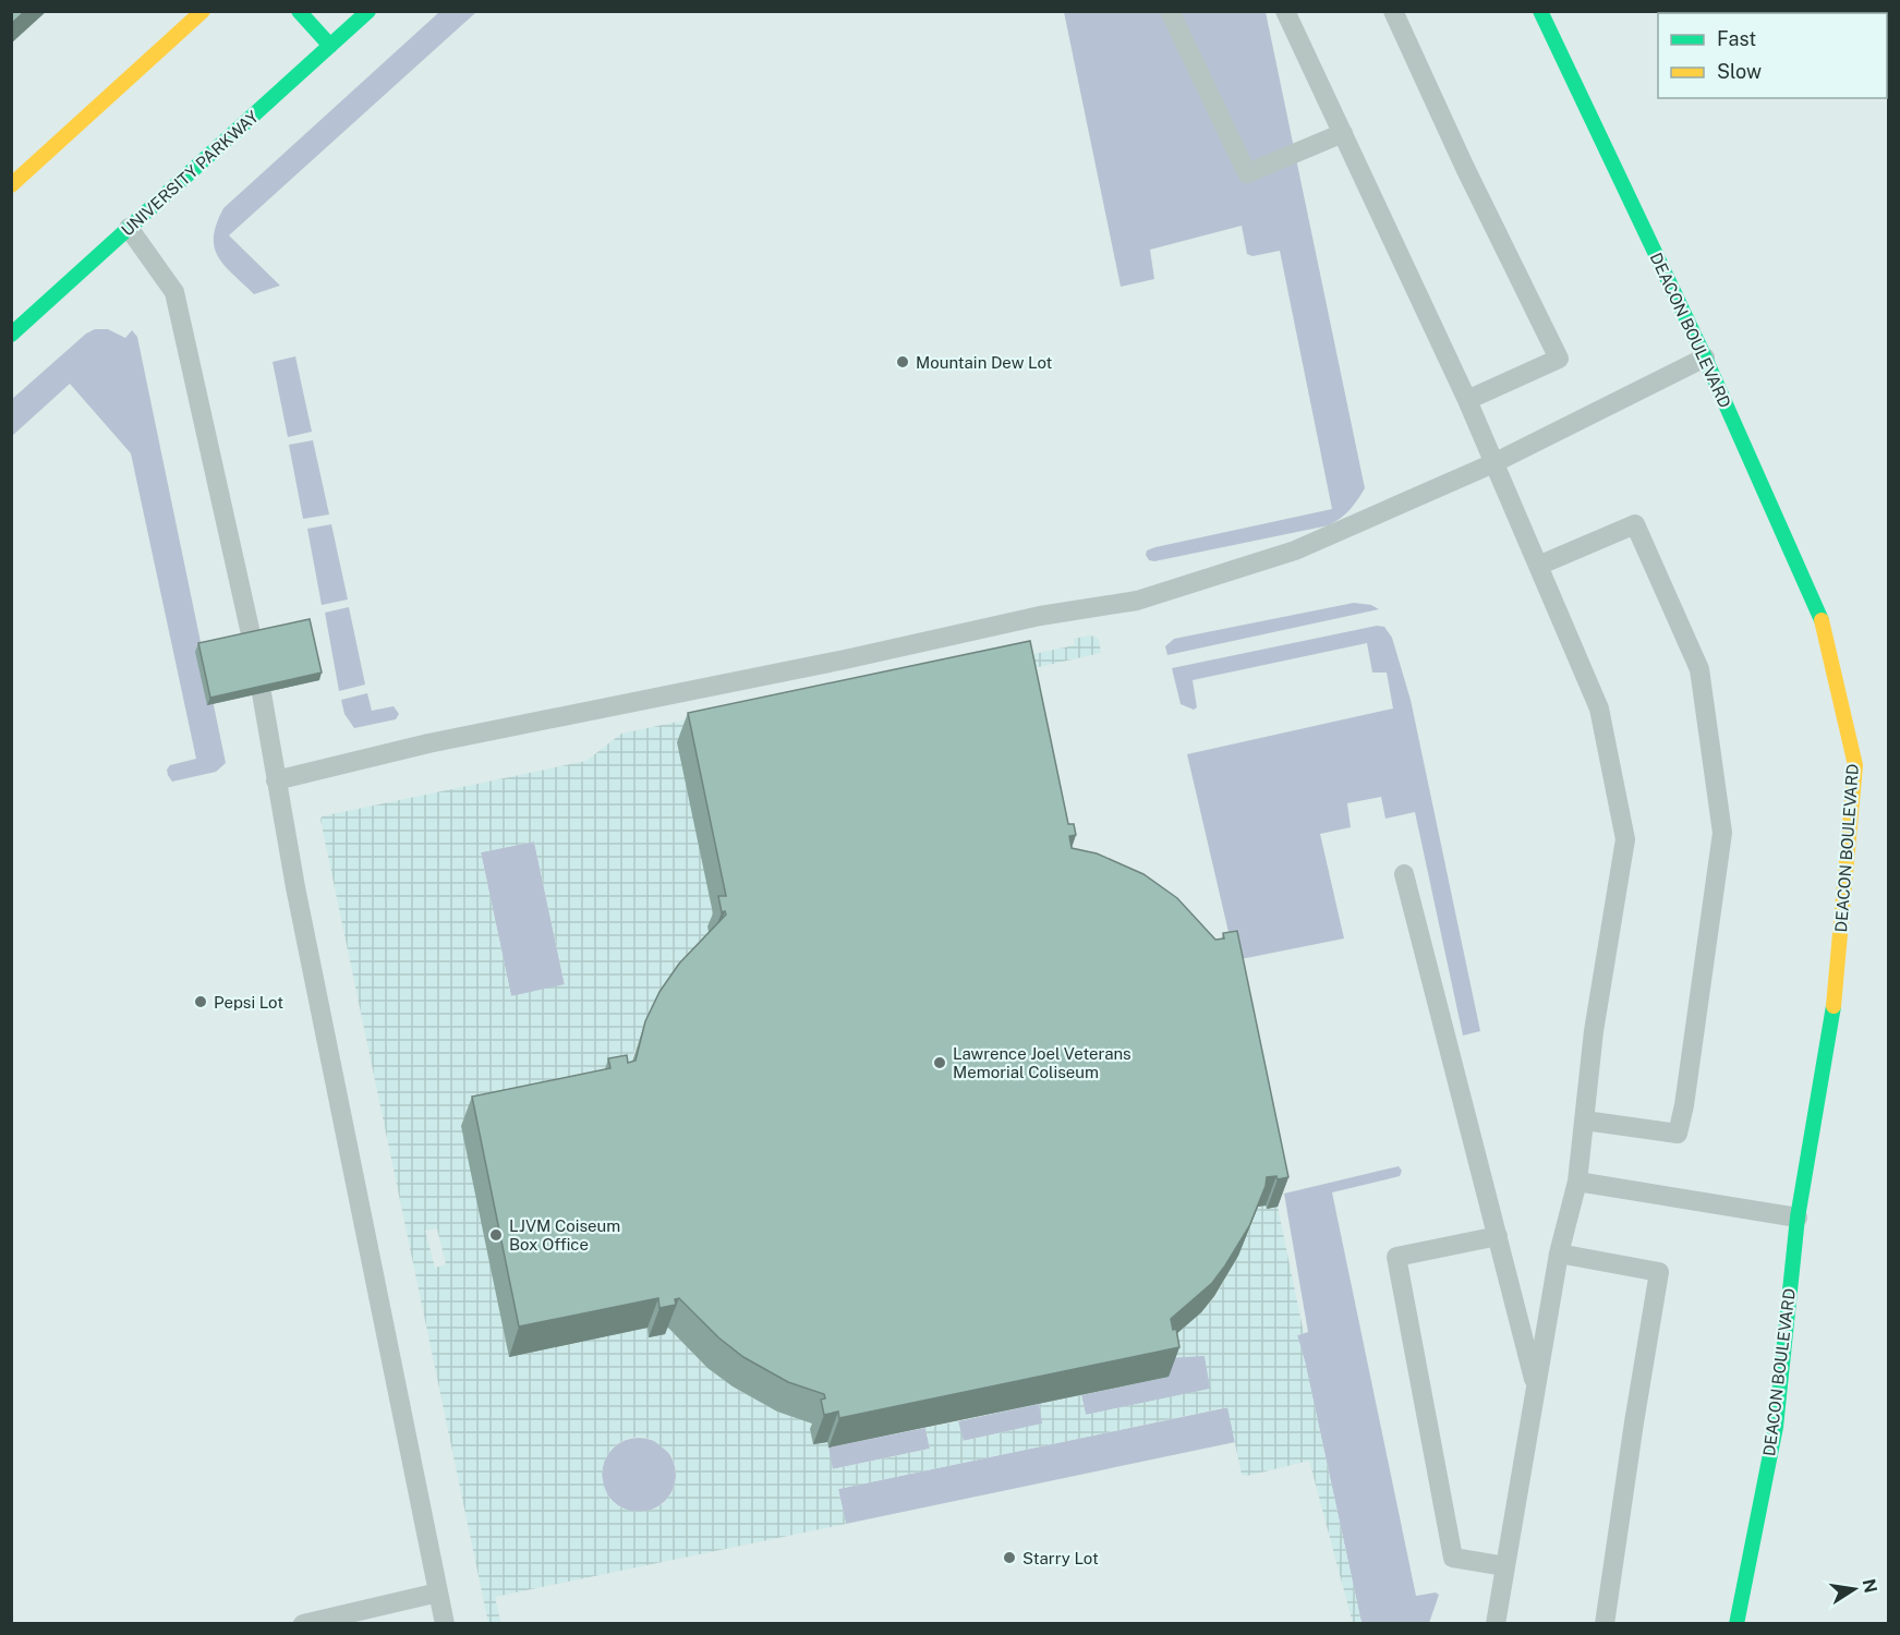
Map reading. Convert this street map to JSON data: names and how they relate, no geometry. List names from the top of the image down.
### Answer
{
  "streets": {
    "street": ["UNIVERSITY PARKWAY", "DEACON BOULEVARD"]
  },
  "places": [
    "Mountain Dew Lot",
    "Pepsi Lot",
    "Lawrence Joel Veterans Memorial Coliseum",
    "LJVM Coiseum Box Office",
    "Starry Lot"
  ],
  "legend": ["Fast", "Slow"],
  "north": "right"
}
